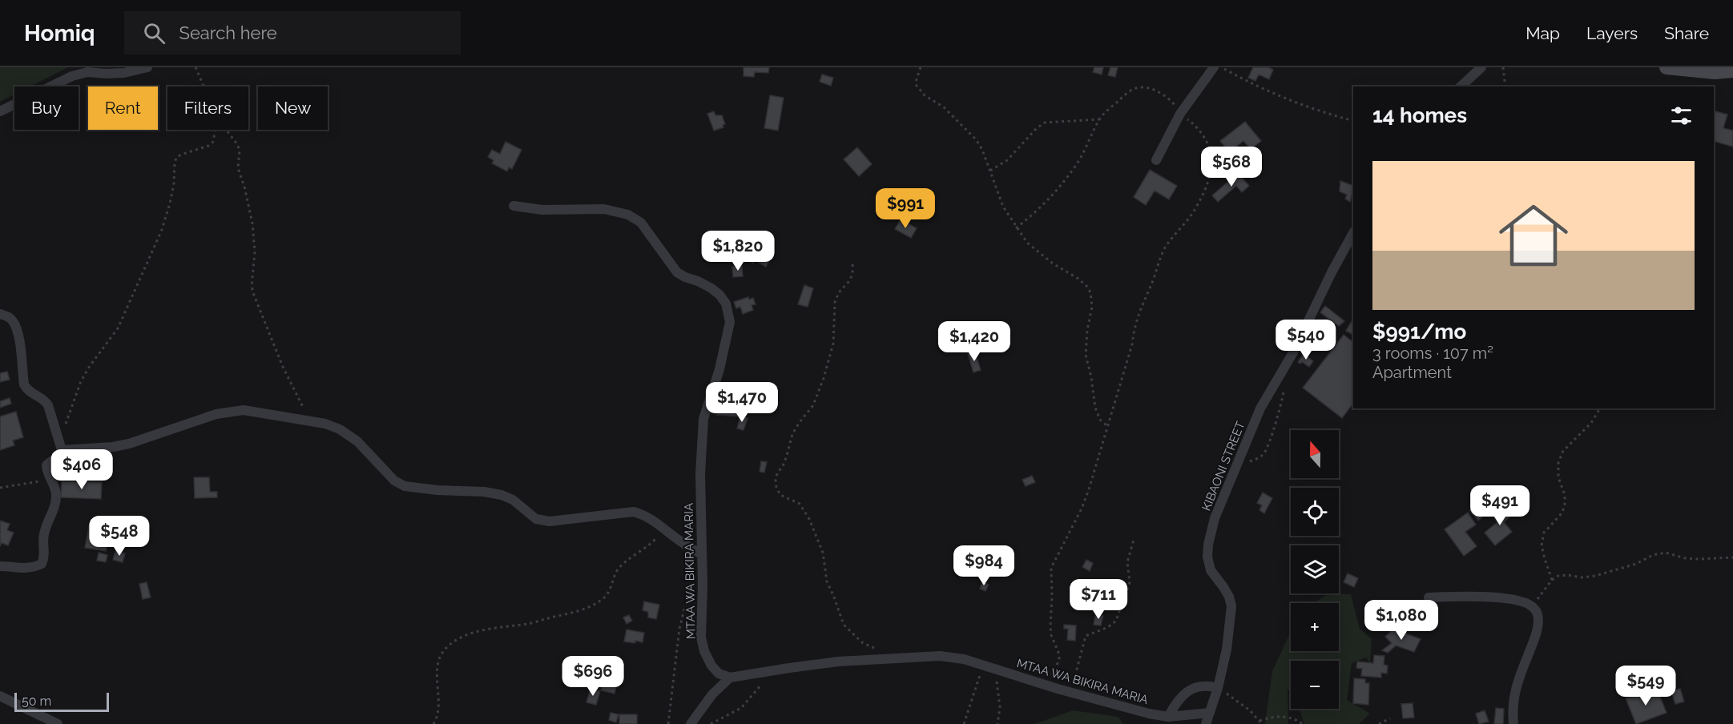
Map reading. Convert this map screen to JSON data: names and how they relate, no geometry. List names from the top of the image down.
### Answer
{
  "streets": {
    "street": ["KIBAONI STREET", "MTAA WA BIKIRA MARIA"]
  },
  "crossings": [
    ["KIBAONI STREET", "MTAA WA BIKIRA MARIA"]
  ],
  "scale_bar": "50 m",
  "north": "top",
  "page": {
    "header": "Homiq",
    "search": "Search here",
    "nav": ["Map", "Layers", "Share"],
    "chip": [
      "Buy",
      "Rent",
      "Filters",
      "New"
    ],
    "heading": "14 homes",
    "list": [
      {
        "name": "$991/mo",
        "note": "3 rooms · 107 m² · Apartment"
      }
    ],
    "price": [
      "$568",
      "$991",
      "$1,820",
      "$540",
      "$1,420",
      "$1,470",
      "$406",
      "$491",
      "$548",
      "$984",
      "$711",
      "$1,080",
      "$696",
      "$549"
    ],
    "map_buttons": ["+", "−"],
    "scale": "50 m"
  }
}
